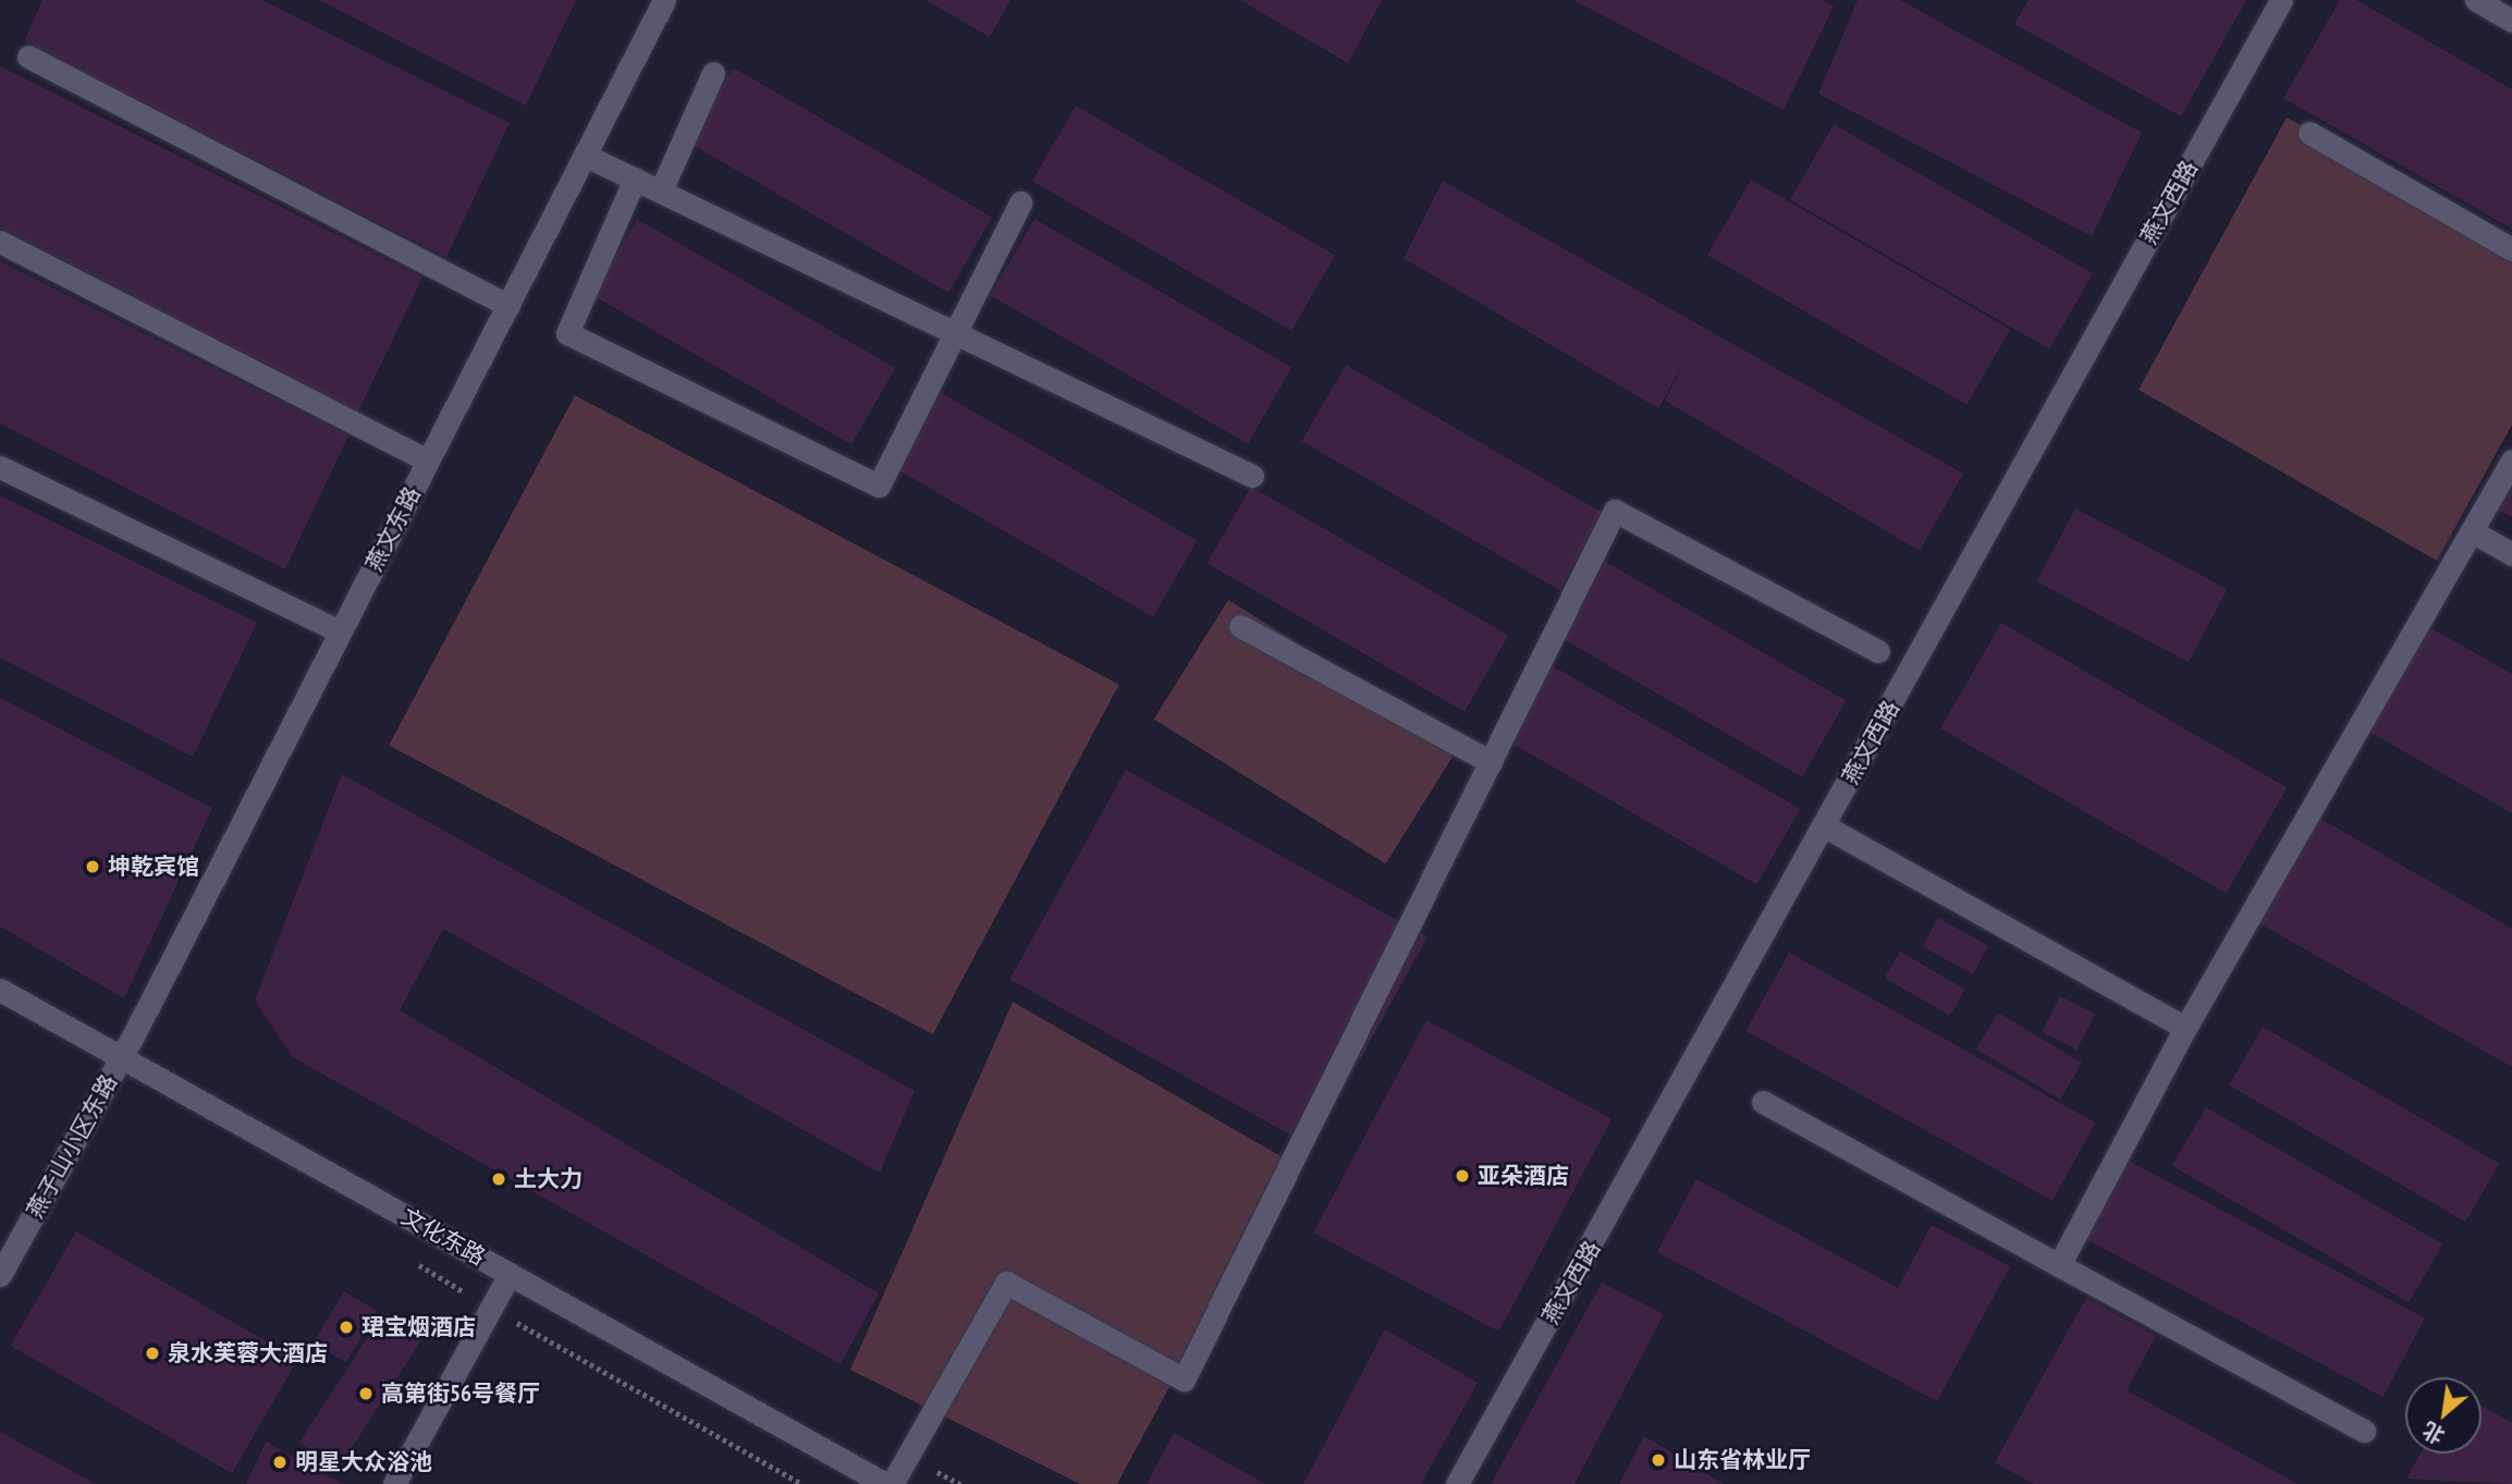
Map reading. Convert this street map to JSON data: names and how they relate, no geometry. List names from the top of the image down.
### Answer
{
  "streets": {
    "street": [
      "燕文西路",
      "燕文东路",
      "燕子山小区东路",
      "文化东路"
    ]
  },
  "crossings": [
    ["燕文东路", "燕子山小区东路"],
    ["燕文东路", "文化东路"],
    ["燕子山小区东路", "文化东路"]
  ],
  "places": [
    "坤乾宾馆",
    "亚朵酒店",
    "土大力",
    "珺宝烟酒店",
    "泉水芙蓉大酒店",
    "高第街56号餐厅",
    "山东省林业厅",
    "明星大众浴池"
  ],
  "north": "bottom left"
}
